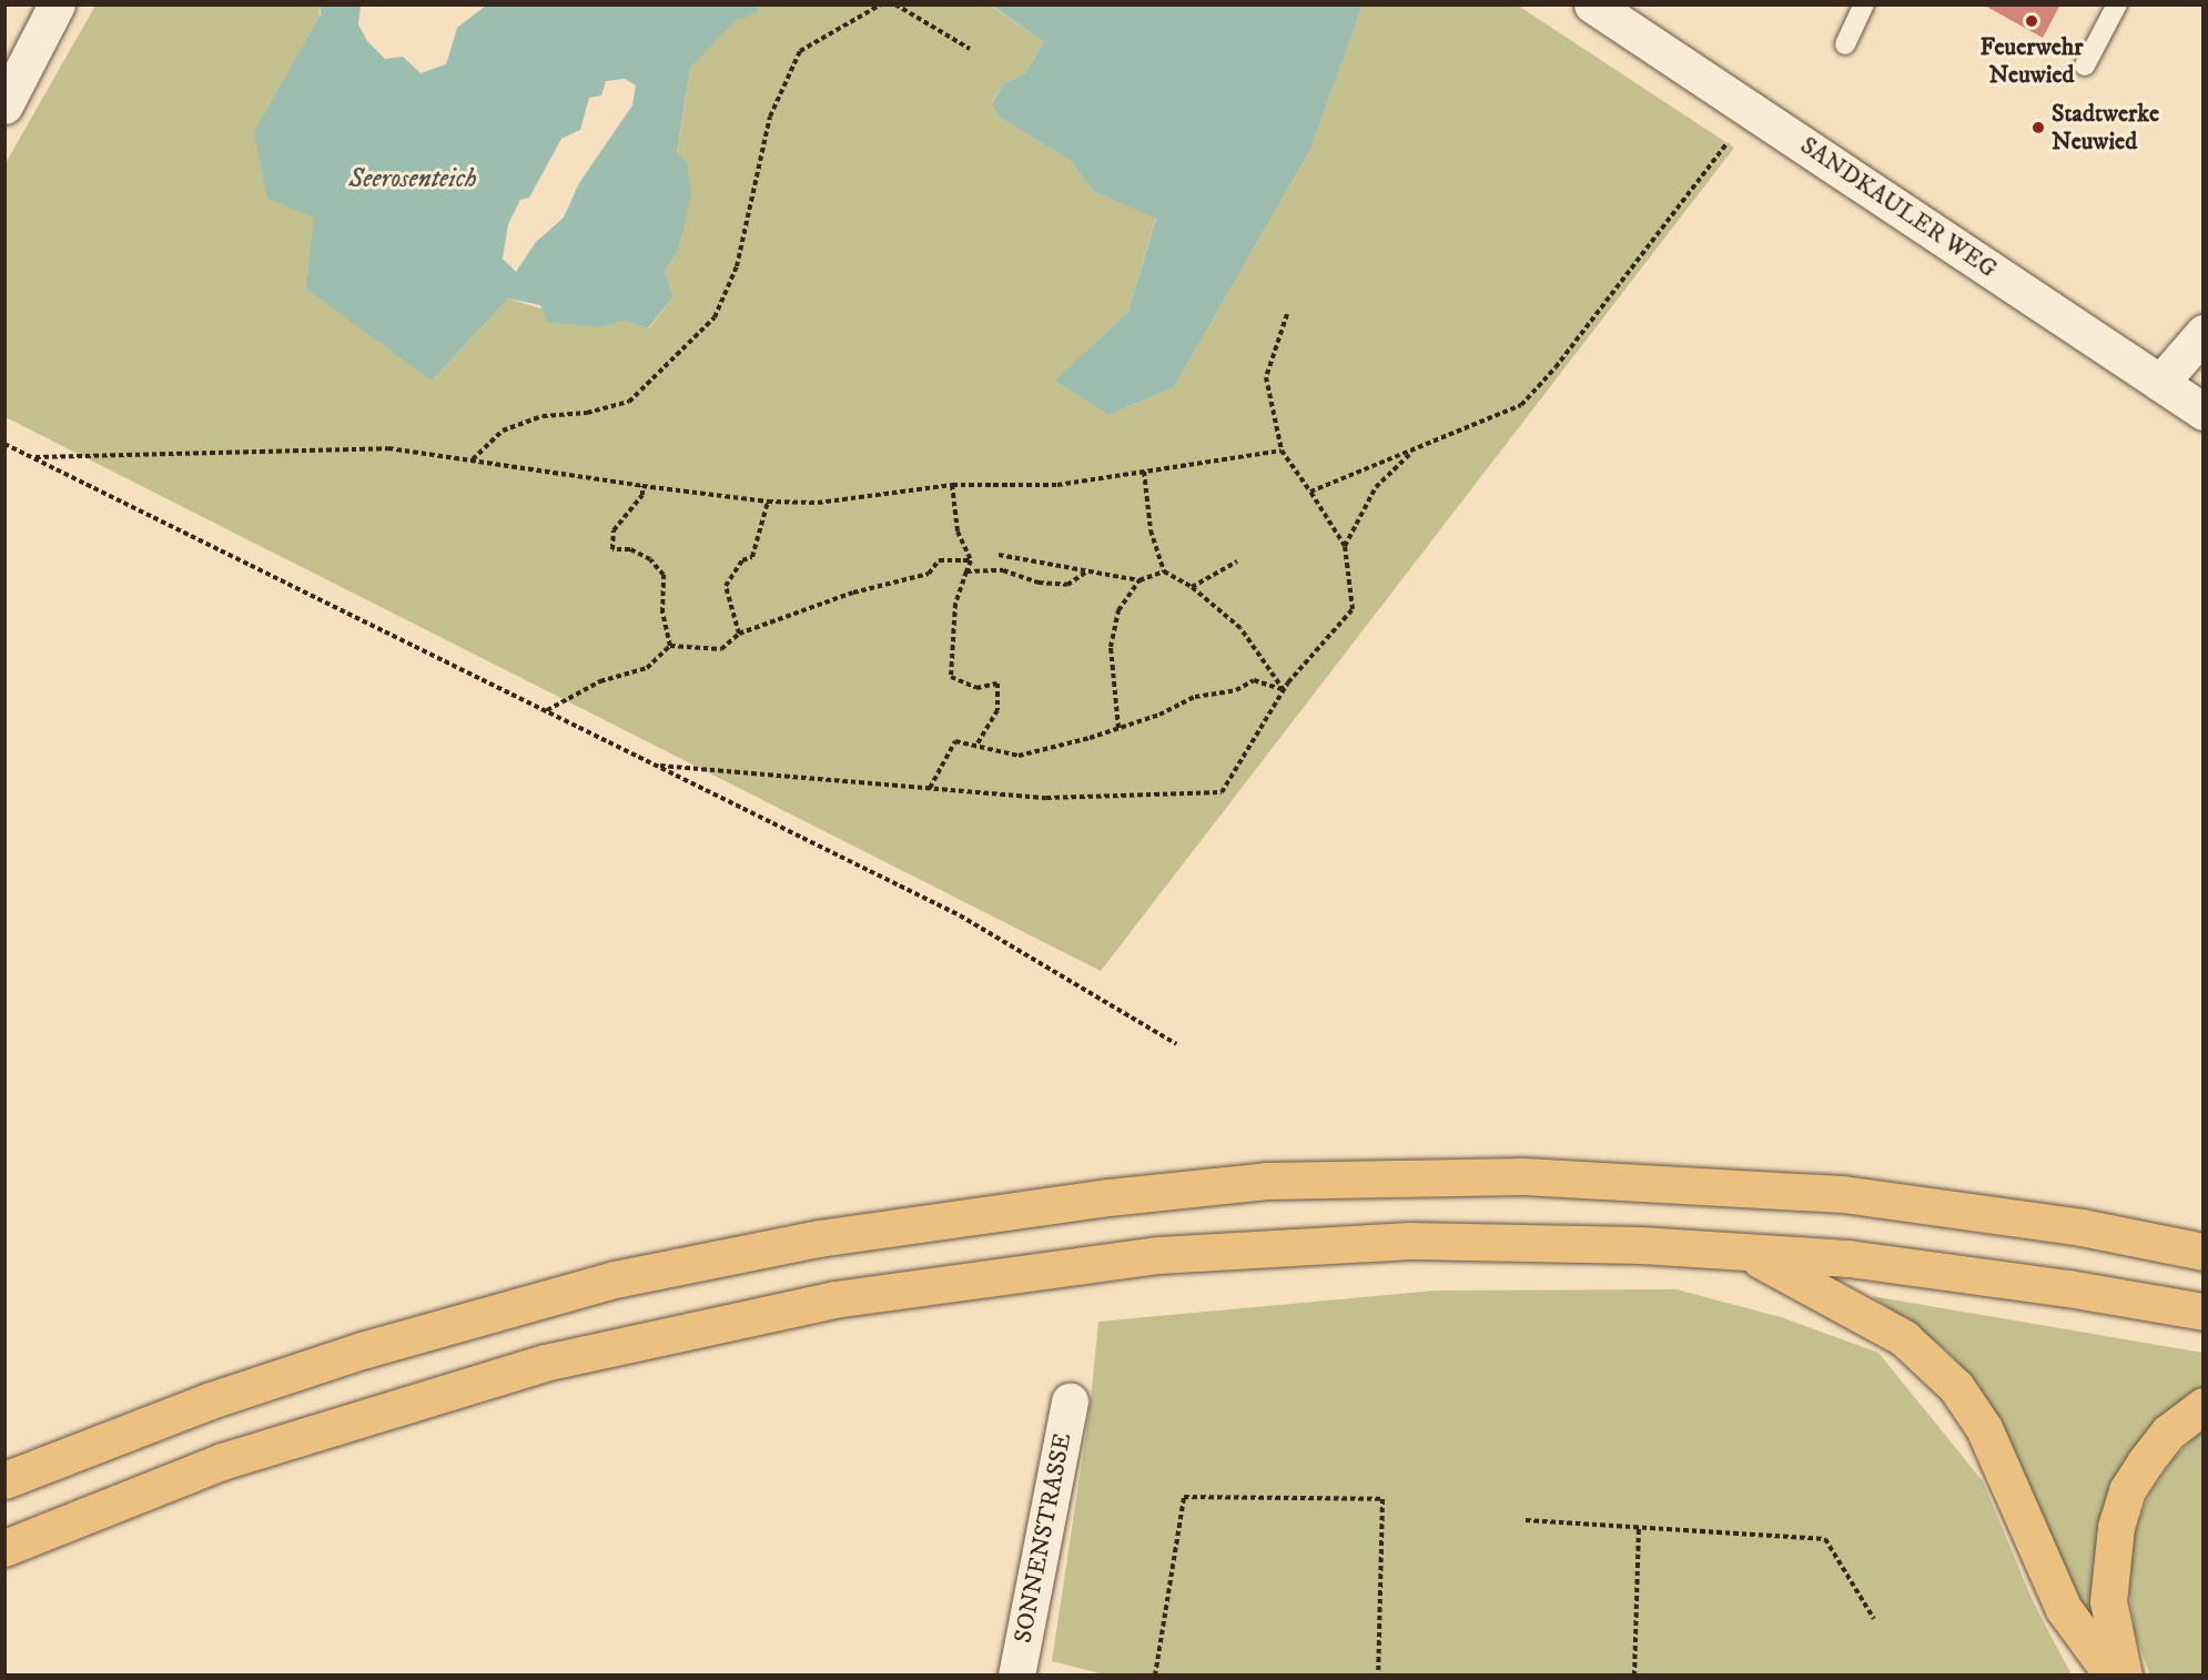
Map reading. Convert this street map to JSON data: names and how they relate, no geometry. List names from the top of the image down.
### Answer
{
  "streets": {
    "street": ["SANDKAULER WEG", "SONNENSTRASSE"]
  },
  "water": ["Seerosenteich"],
  "places": ["Feuerwehr Neuwied", "Stadtwerke Neuwied"]
}
